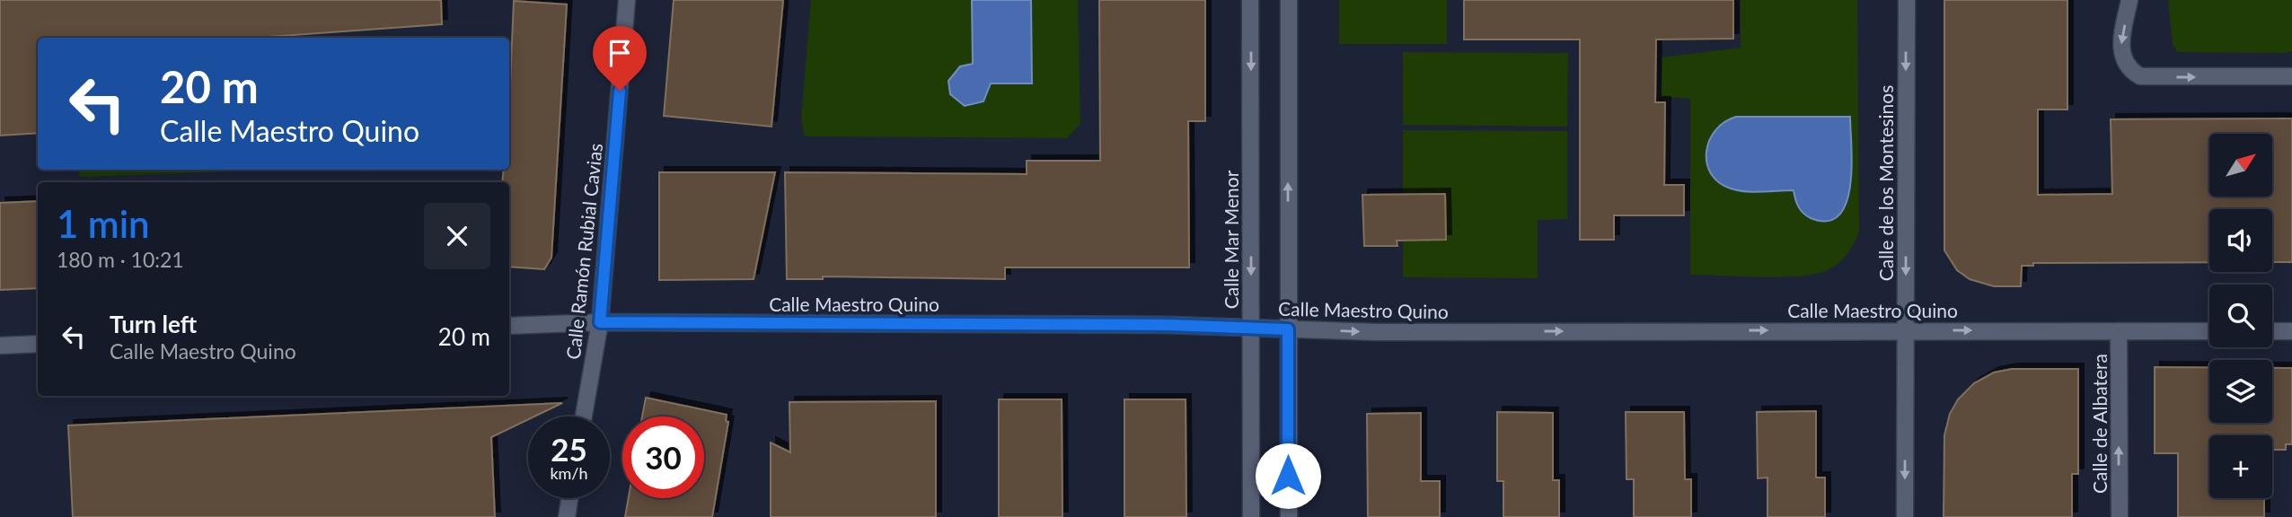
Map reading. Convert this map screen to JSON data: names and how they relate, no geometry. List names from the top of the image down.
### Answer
{
  "streets": {
    "street": [
      "Calle de los Montesinos",
      "Calle Mar Menor",
      "Calle Ramón Rubial Cavias",
      "Calle Maestro Quino",
      "Calle de Albatera"
    ]
  },
  "crossings": [
    ["Calle de los Montesinos", "Calle Maestro Quino"],
    ["Calle Mar Menor", "Calle Maestro Quino"],
    ["Calle Ramón Rubial Cavias", "Calle Maestro Quino"],
    ["Calle Maestro Quino", "Calle de Albatera"]
  ],
  "one_way": ["Calle de los Montesinos", "Calle Maestro Quino", "Calle de Albatera"],
  "north": "top right",
  "page": {
    "turn": ["20 m", "Calle Maestro Quino"],
    "map_buttons": "+",
    "heading": ["1 min", "180 m · 10:21"],
    "list": [
      {
        "name": "Turn left",
        "note": "Calle Maestro Quino",
        "value": "20 m"
      }
    ],
    "speed": "25 km/h",
    "limit": "30"
  }
}
